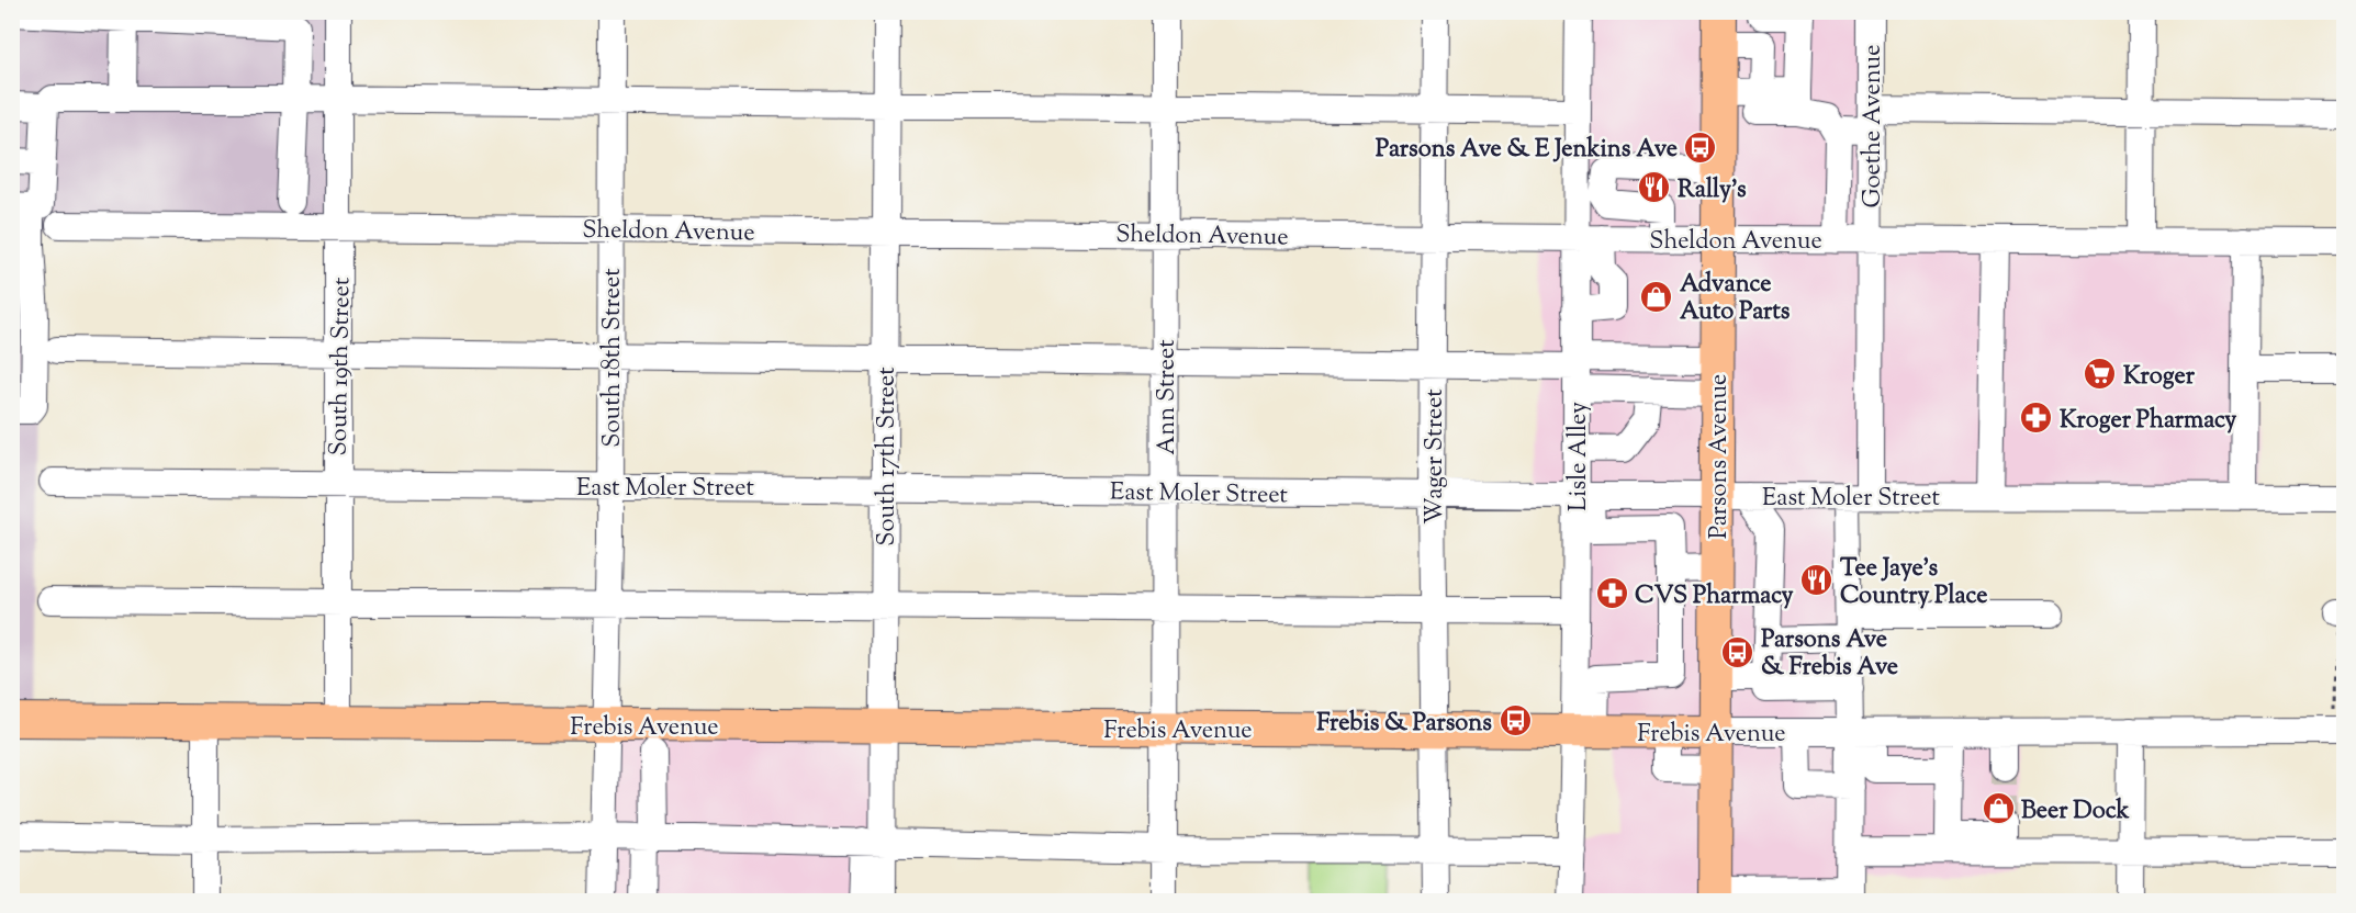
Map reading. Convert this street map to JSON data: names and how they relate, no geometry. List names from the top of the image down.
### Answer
{
  "streets": {
    "main road": ["Parsons Avenue", "Frebis Avenue"],
    "street": [
      "Goethe Avenue",
      "Sheldon Avenue",
      "South 18th Street",
      "South 19th Street",
      "Ann Street",
      "South 17th Street",
      "Wager Street",
      "Lisle Alley",
      "East Moler Street"
    ]
  },
  "crossings": [
    ["Goethe Avenue", "Sheldon Avenue"],
    ["Goethe Avenue", "East Moler Street"],
    ["Goethe Avenue", "Frebis Avenue"],
    ["Sheldon Avenue", "South 18th Street"],
    ["Sheldon Avenue", "South 19th Street"],
    ["Sheldon Avenue", "Ann Street"],
    ["Sheldon Avenue", "South 17th Street"],
    ["Sheldon Avenue", "Wager Street"],
    ["Sheldon Avenue", "Lisle Alley"],
    ["Sheldon Avenue", "Parsons Avenue"],
    ["South 18th Street", "East Moler Street"],
    ["South 18th Street", "Frebis Avenue"],
    ["South 19th Street", "East Moler Street"],
    ["South 19th Street", "Frebis Avenue"],
    ["Ann Street", "East Moler Street"],
    ["Ann Street", "Frebis Avenue"],
    ["South 17th Street", "East Moler Street"],
    ["South 17th Street", "Frebis Avenue"],
    ["Wager Street", "East Moler Street"],
    ["Wager Street", "Frebis Avenue"],
    ["Lisle Alley", "East Moler Street"],
    ["Lisle Alley", "Frebis Avenue"],
    ["Parsons Avenue", "East Moler Street"],
    ["Parsons Avenue", "Frebis Avenue"]
  ],
  "places": {
    "bus stop": ["Parsons Ave & E Jenkins Ave", "Parsons Ave & Frebis Ave", "Frebis & Parsons"],
    "restaurant": ["Rally's", "Tee Jaye's Country Place"],
    "shop": ["Advance Auto Parts", "Beer Dock"],
    "supermarket": ["Kroger"],
    "pharmacy": ["Kroger Pharmacy", "CVS Pharmacy"]
  }
}
